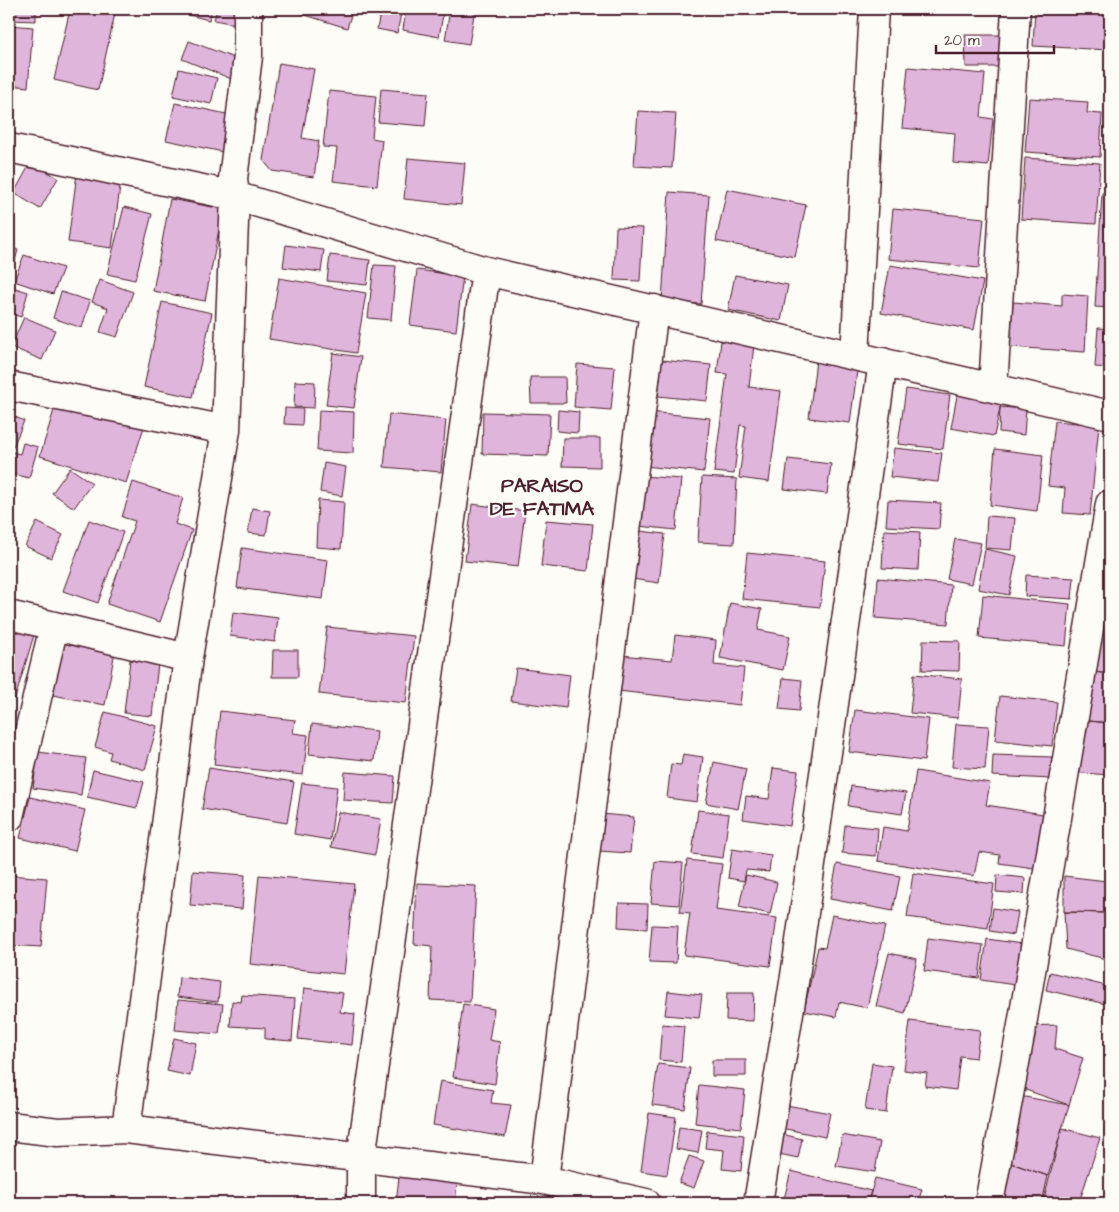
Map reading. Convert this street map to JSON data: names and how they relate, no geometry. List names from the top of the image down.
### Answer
{
  "districts": ["PARAISO DE FATIMA"],
  "scale_bar": "20 m"
}
